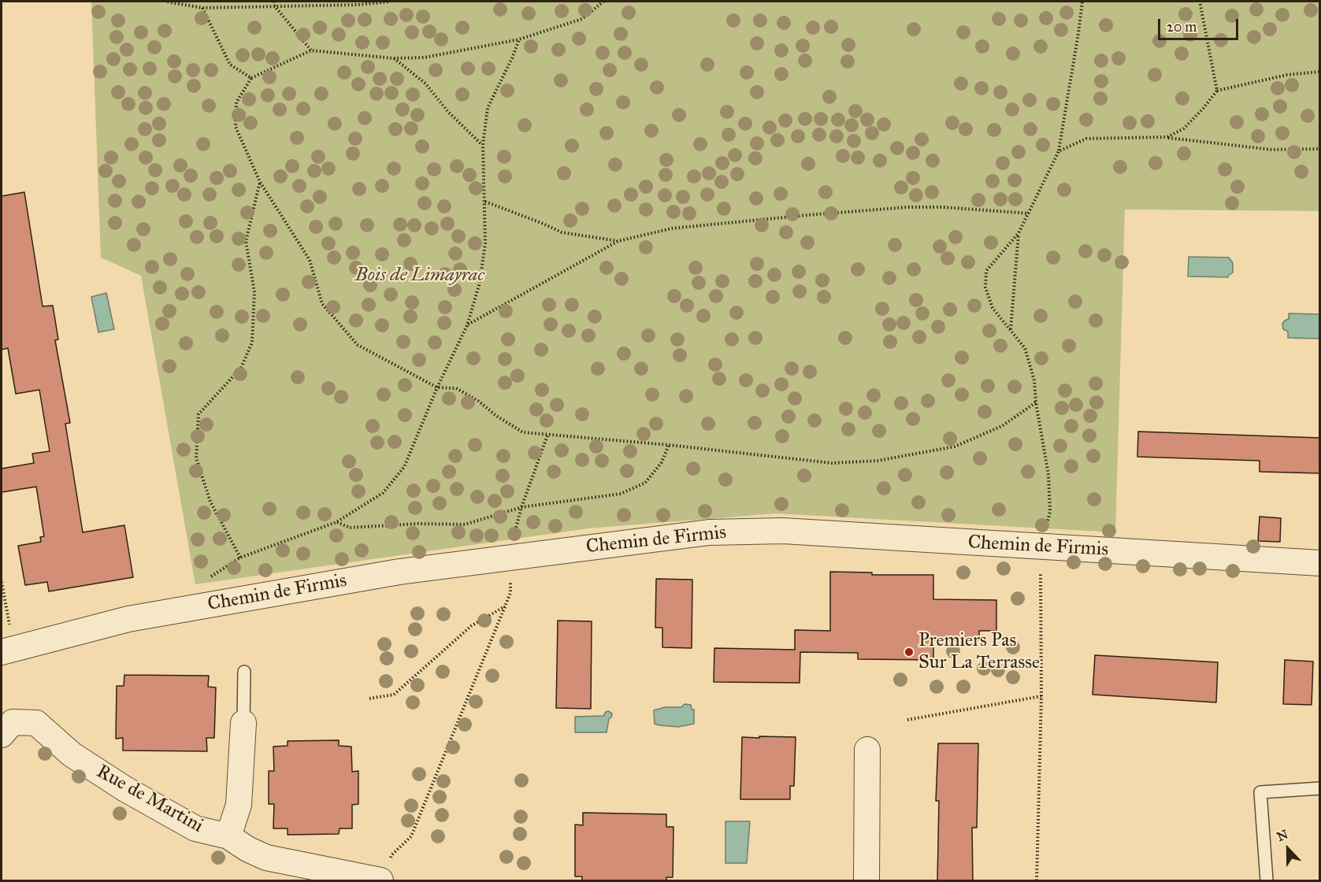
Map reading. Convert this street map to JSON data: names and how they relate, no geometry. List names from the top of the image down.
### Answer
{
  "streets": {
    "street": ["Chemin de Firmis", "Rue de Martini"]
  },
  "parks": ["Bois de Limayrac"],
  "places": ["Premiers Pas Sur La Terrasse"],
  "scale_bar": "20 m",
  "north": "top"
}
